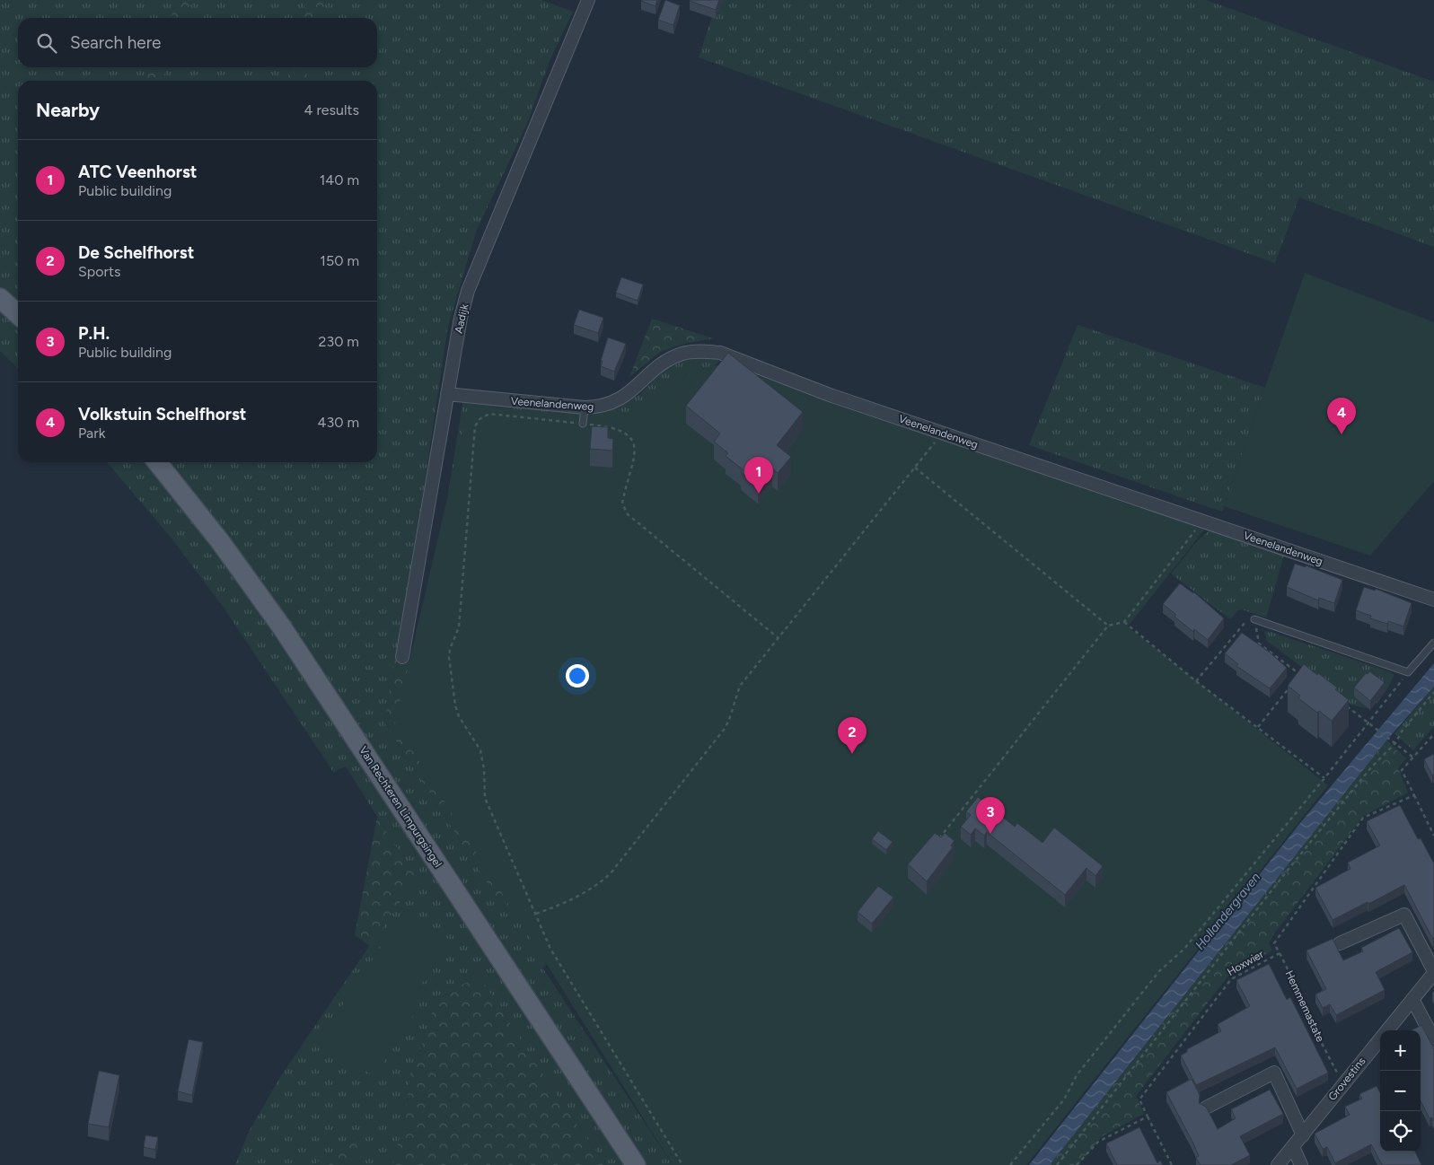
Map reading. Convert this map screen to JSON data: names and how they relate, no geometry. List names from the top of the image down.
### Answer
{
  "streets": {
    "main road": ["Van Rechteren Limpurgsingel"],
    "street": ["Aadijk", "Veenelandenweg", "Grovestins"],
    "path": ["Hoxwier", "Hemmemastate"]
  },
  "crossings": [
    ["Aadijk", "Veenelandenweg"],
    ["Hoxwier", "Hemmemastate"],
    ["Hemmemastate", "Grovestins"]
  ],
  "water": ["Hollandergraven"],
  "page": {
    "search": "Search here",
    "heading": ["Nearby", "4 results"],
    "list": [
      {
        "mark": "1",
        "name": "ATC Veenhorst",
        "note": "Public building",
        "value": "140 m"
      },
      {
        "mark": "2",
        "name": "De Schelfhorst",
        "note": "Sports",
        "value": "150 m"
      },
      {
        "mark": "3",
        "name": "P.H.",
        "note": "Public building",
        "value": "230 m"
      },
      {
        "mark": "4",
        "name": "Volkstuin Schelfhorst",
        "note": "Park",
        "value": "430 m"
      }
    ],
    "pins": [
      "4",
      "1",
      "2",
      "3"
    ],
    "map_buttons": ["+", "−"]
  }
}
